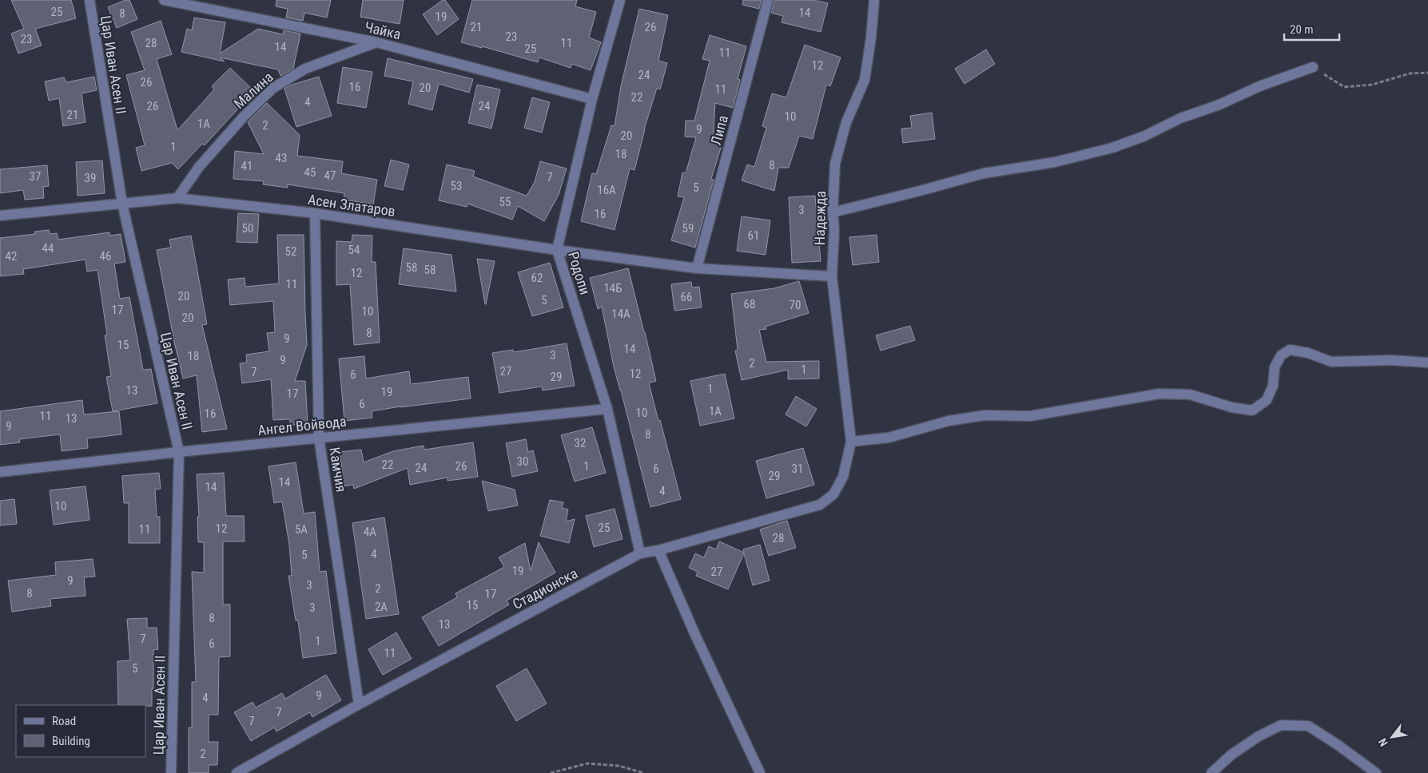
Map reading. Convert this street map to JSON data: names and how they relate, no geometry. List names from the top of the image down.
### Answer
{
  "streets": {
    "street": [
      "Чайка",
      "Цар Иван Асен II",
      "Малина",
      "Липа",
      "Асен Златаров",
      "Надежда",
      "Родопи",
      "Ангел Войвода",
      "Камчия",
      "Стадионска"
    ]
  },
  "crossings": [
    ["Чайка", "Малина"],
    ["Чайка", "Родопи"],
    ["Цар Иван Асен II", "Асен Златаров"],
    ["Цар Иван Асен II", "Ангел Войвода"],
    ["Малина", "Асен Златаров"],
    ["Липа", "Асен Златаров"],
    ["Асен Златаров", "Надежда"],
    ["Асен Златаров", "Родопи"],
    ["Асен Златаров", "Камчия"],
    ["Надежда", "Стадионска"],
    ["Родопи", "Ангел Войвода"],
    ["Родопи", "Стадионска"],
    ["Ангел Войвода", "Камчия"],
    ["Камчия", "Стадионска"]
  ],
  "house_numbers": [
    "25",
    "14",
    "8",
    "19",
    "21",
    "26",
    "23",
    "23",
    "28",
    "11",
    "14",
    "25",
    "11",
    "12",
    "24",
    "26",
    "16",
    "20",
    "11",
    "22",
    "4",
    "26",
    "24",
    "21",
    "10",
    "1А",
    "2",
    "9",
    "20",
    "1",
    "18",
    "43",
    "8",
    "41",
    "45",
    "47",
    "37",
    "7",
    "39",
    "53",
    "5",
    "16А",
    "55",
    "3",
    "16",
    "50",
    "59",
    "61",
    "44",
    "54",
    "52",
    "42",
    "46",
    "58",
    "58",
    "12",
    "62",
    "11",
    "14Б",
    "20",
    "66",
    "5",
    "68",
    "70",
    "17",
    "10",
    "14А",
    "20",
    "8",
    "9",
    "15",
    "14",
    "3",
    "18",
    "9",
    "2",
    "1",
    "27",
    "7",
    "12",
    "6",
    "29",
    "1",
    "13",
    "19",
    "17",
    "6",
    "1А",
    "10",
    "16",
    "11",
    "13",
    "9",
    "8",
    "32",
    "30",
    "22",
    "26",
    "1",
    "24",
    "6",
    "31",
    "29",
    "14",
    "14",
    "4",
    "10",
    "25",
    "12",
    "11",
    "5А",
    "4А",
    "28",
    "4",
    "5",
    "19",
    "27",
    "9",
    "3",
    "2",
    "8",
    "17",
    "15",
    "2А",
    "3",
    "8",
    "13",
    "7",
    "1",
    "6",
    "11",
    "5",
    "9",
    "4",
    "7",
    "7",
    "2"
  ],
  "legend": ["Road", "Building"],
  "scale_bar": "20 m",
  "north": "bottom left"
}
